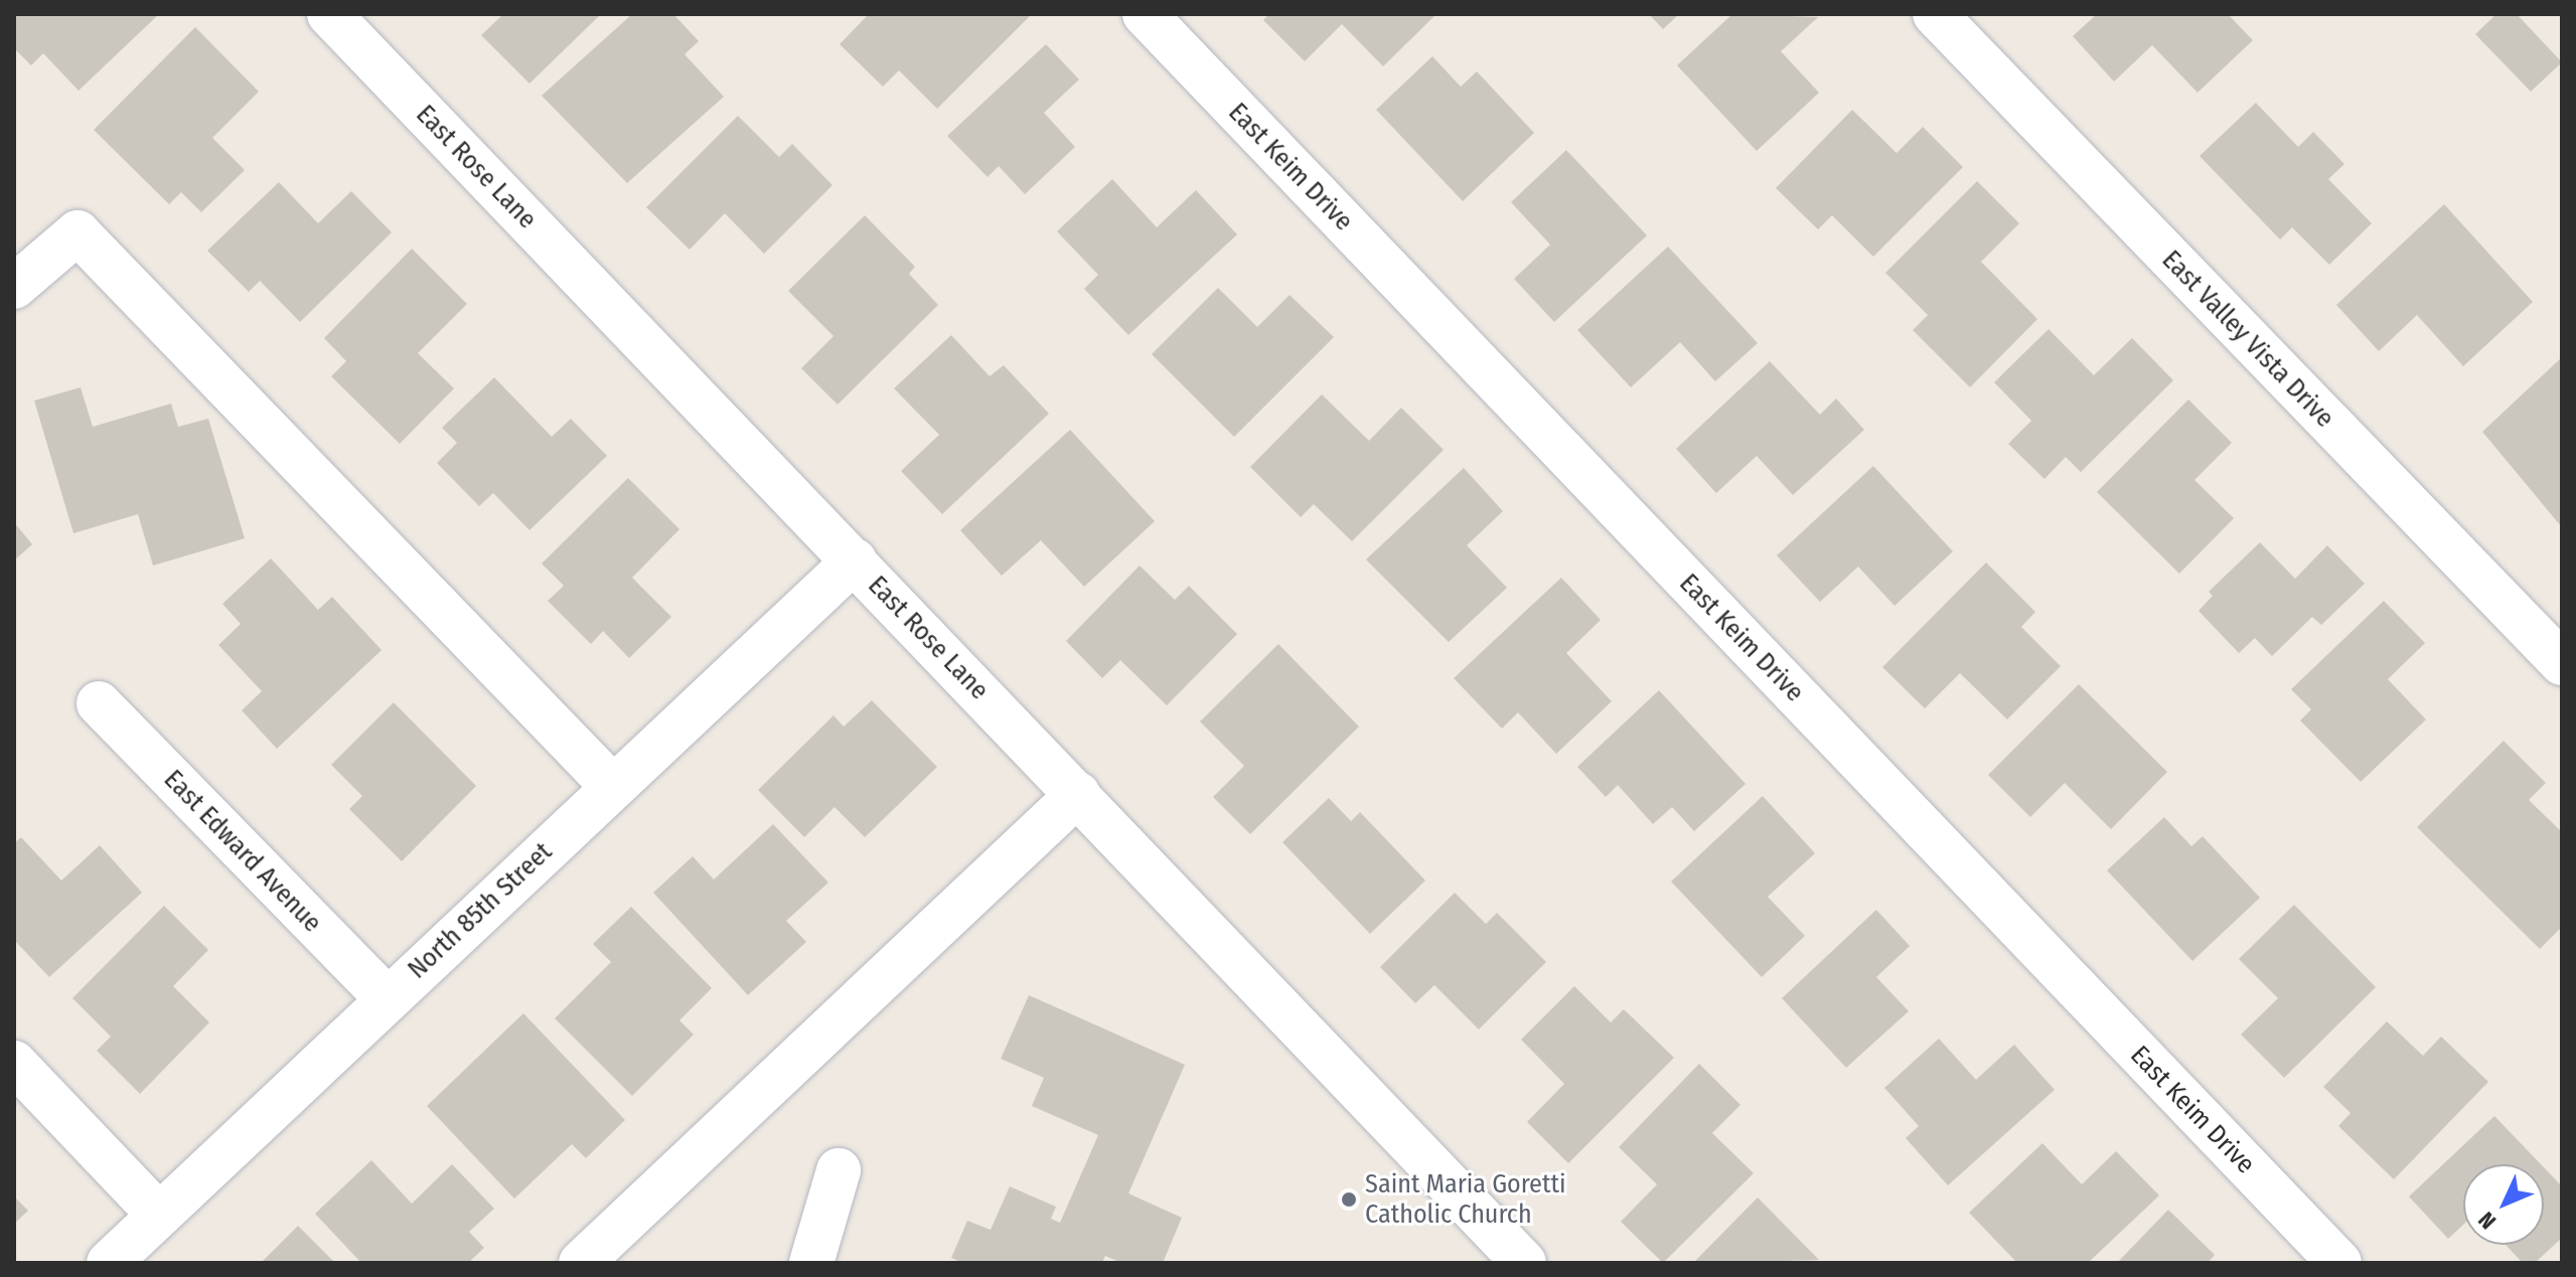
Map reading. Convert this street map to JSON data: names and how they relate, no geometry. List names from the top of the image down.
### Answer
{
  "streets": {
    "street": [
      "East Rose Lane",
      "East Keim Drive",
      "East Valley Vista Drive",
      "East Edward Avenue",
      "North 85th Street"
    ]
  },
  "crossings": [
    ["East Rose Lane", "North 85th Street"],
    ["East Edward Avenue", "North 85th Street"]
  ],
  "places": ["Saint Maria Goretti Catholic Church"],
  "north": "bottom left"
}
